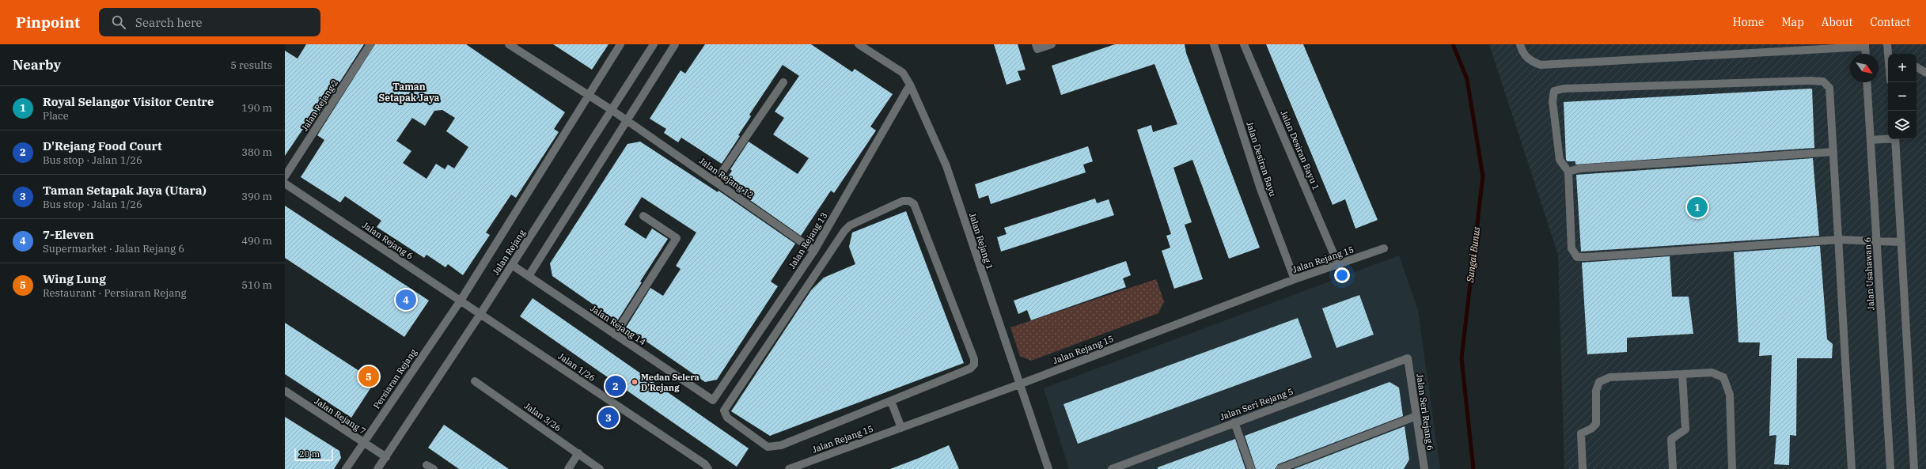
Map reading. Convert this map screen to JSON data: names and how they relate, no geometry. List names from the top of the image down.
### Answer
{
  "streets": {
    "street": [
      "Jalan Rejang 2",
      "Jalan Desiran Bayu 1",
      "Jalan Desiran Bayu",
      "Jalan Rejang 12",
      "Jalan Rejang 6",
      "Jalan Rejang 13",
      "Jalan Rejang 1",
      "Jalan Rejang",
      "Jalan Rejang 15",
      "Jalan Usahawan 6",
      "Jalan Rejang 14",
      "Jalan 1/26",
      "Persiaran Rejang",
      "Jalan Seri Rejang 5",
      "Jalan Seri Rejang 6",
      "Jalan Rejang 7",
      "Jalan 3/26"
    ]
  },
  "crossings": [
    ["Jalan Desiran Bayu 1", "Jalan Rejang 15"],
    ["Jalan Desiran Bayu", "Jalan Rejang 15"],
    ["Jalan Rejang 12", "Jalan Rejang 13"],
    ["Jalan Rejang 12", "Jalan Rejang"],
    ["Jalan Rejang 12", "Persiaran Rejang"],
    ["Jalan Rejang 6", "Jalan Rejang"],
    ["Jalan Rejang 6", "Jalan 1/26"],
    ["Jalan Rejang 6", "Persiaran Rejang"],
    ["Jalan Rejang 13", "Jalan Rejang 1"],
    ["Jalan Rejang 13", "Jalan Rejang 14"],
    ["Jalan Rejang 1", "Jalan Rejang 15"],
    ["Jalan Rejang", "Jalan Rejang 14"],
    ["Jalan Rejang", "Jalan 1/26"],
    ["Jalan Rejang", "Jalan Rejang 7"],
    ["Persiaran Rejang", "Jalan Rejang 7"],
    ["Jalan Seri Rejang 5", "Jalan Seri Rejang 6"]
  ],
  "districts": ["Taman Setapak Jaya"],
  "water": ["Sungai Bunus"],
  "places": ["Medan Selera D'Rejang"],
  "scale_bar": "20 m",
  "north": "bottom right",
  "page": {
    "header": "Pinpoint",
    "search": "Search here",
    "nav": [
      "Home",
      "Map",
      "About",
      "Contact"
    ],
    "heading": ["Nearby", "5 results"],
    "map_buttons": ["+", "−"],
    "list": [
      {
        "mark": "1",
        "name": "Royal Selangor Visitor Centre",
        "note": "Place",
        "value": "190 m"
      },
      {
        "mark": "2",
        "name": "D'Rejang Food Court",
        "note": "Bus stop · Jalan 1/26",
        "value": "380 m"
      },
      {
        "mark": "3",
        "name": "Taman Setapak Jaya (Utara)",
        "note": "Bus stop · Jalan 1/26",
        "value": "390 m"
      },
      {
        "mark": "4",
        "name": "7-Eleven",
        "note": "Supermarket · Jalan Rejang 6",
        "value": "490 m"
      },
      {
        "mark": "5",
        "name": "Wing Lung",
        "note": "Restaurant · Persiaran Rejang",
        "value": "510 m"
      }
    ],
    "pins": [
      "1",
      "4",
      "5",
      "2",
      "3"
    ],
    "scale": "20 m"
  }
}
